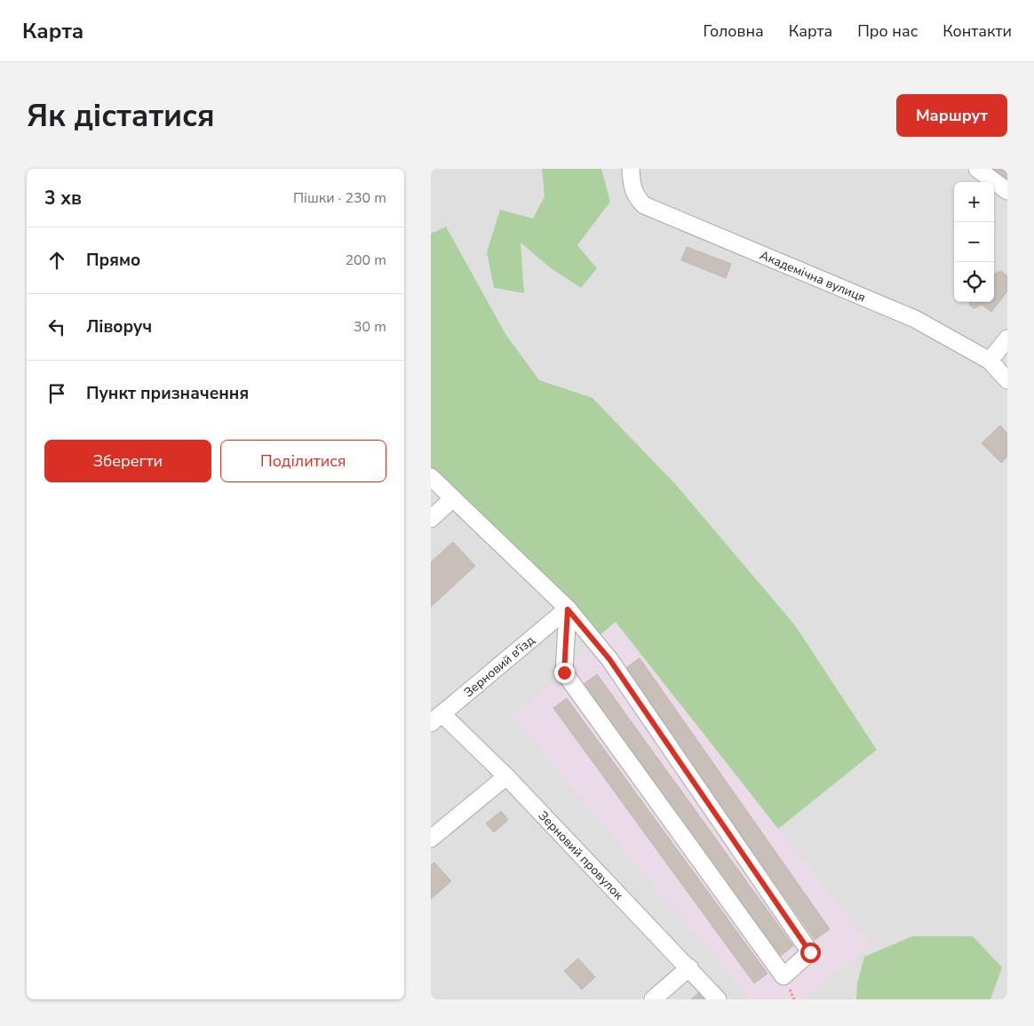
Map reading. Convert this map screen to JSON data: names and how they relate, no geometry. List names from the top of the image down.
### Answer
{
  "streets": {
    "street": ["Академічна вулиця", "Зерновий в'їзд", "Зерновий провулок"]
  },
  "crossings": [
    ["Зерновий в'їзд", "Зерновий провулок"]
  ],
  "page": {
    "header": "Карта",
    "nav": [
      "Головна",
      "Карта",
      "Про нас",
      "Контакти"
    ],
    "buttons": [
      "Маршрут",
      ["Зберегти", "Поділитися"]
    ],
    "title": "Як дістатися",
    "heading": ["3 хв", "Пішки · 230 m"],
    "map_buttons": ["+", "−"],
    "list": [
      ["Прямо", "200 m"],
      ["Ліворуч", "30 m"],
      "Пункт призначення"
    ]
  }
}
